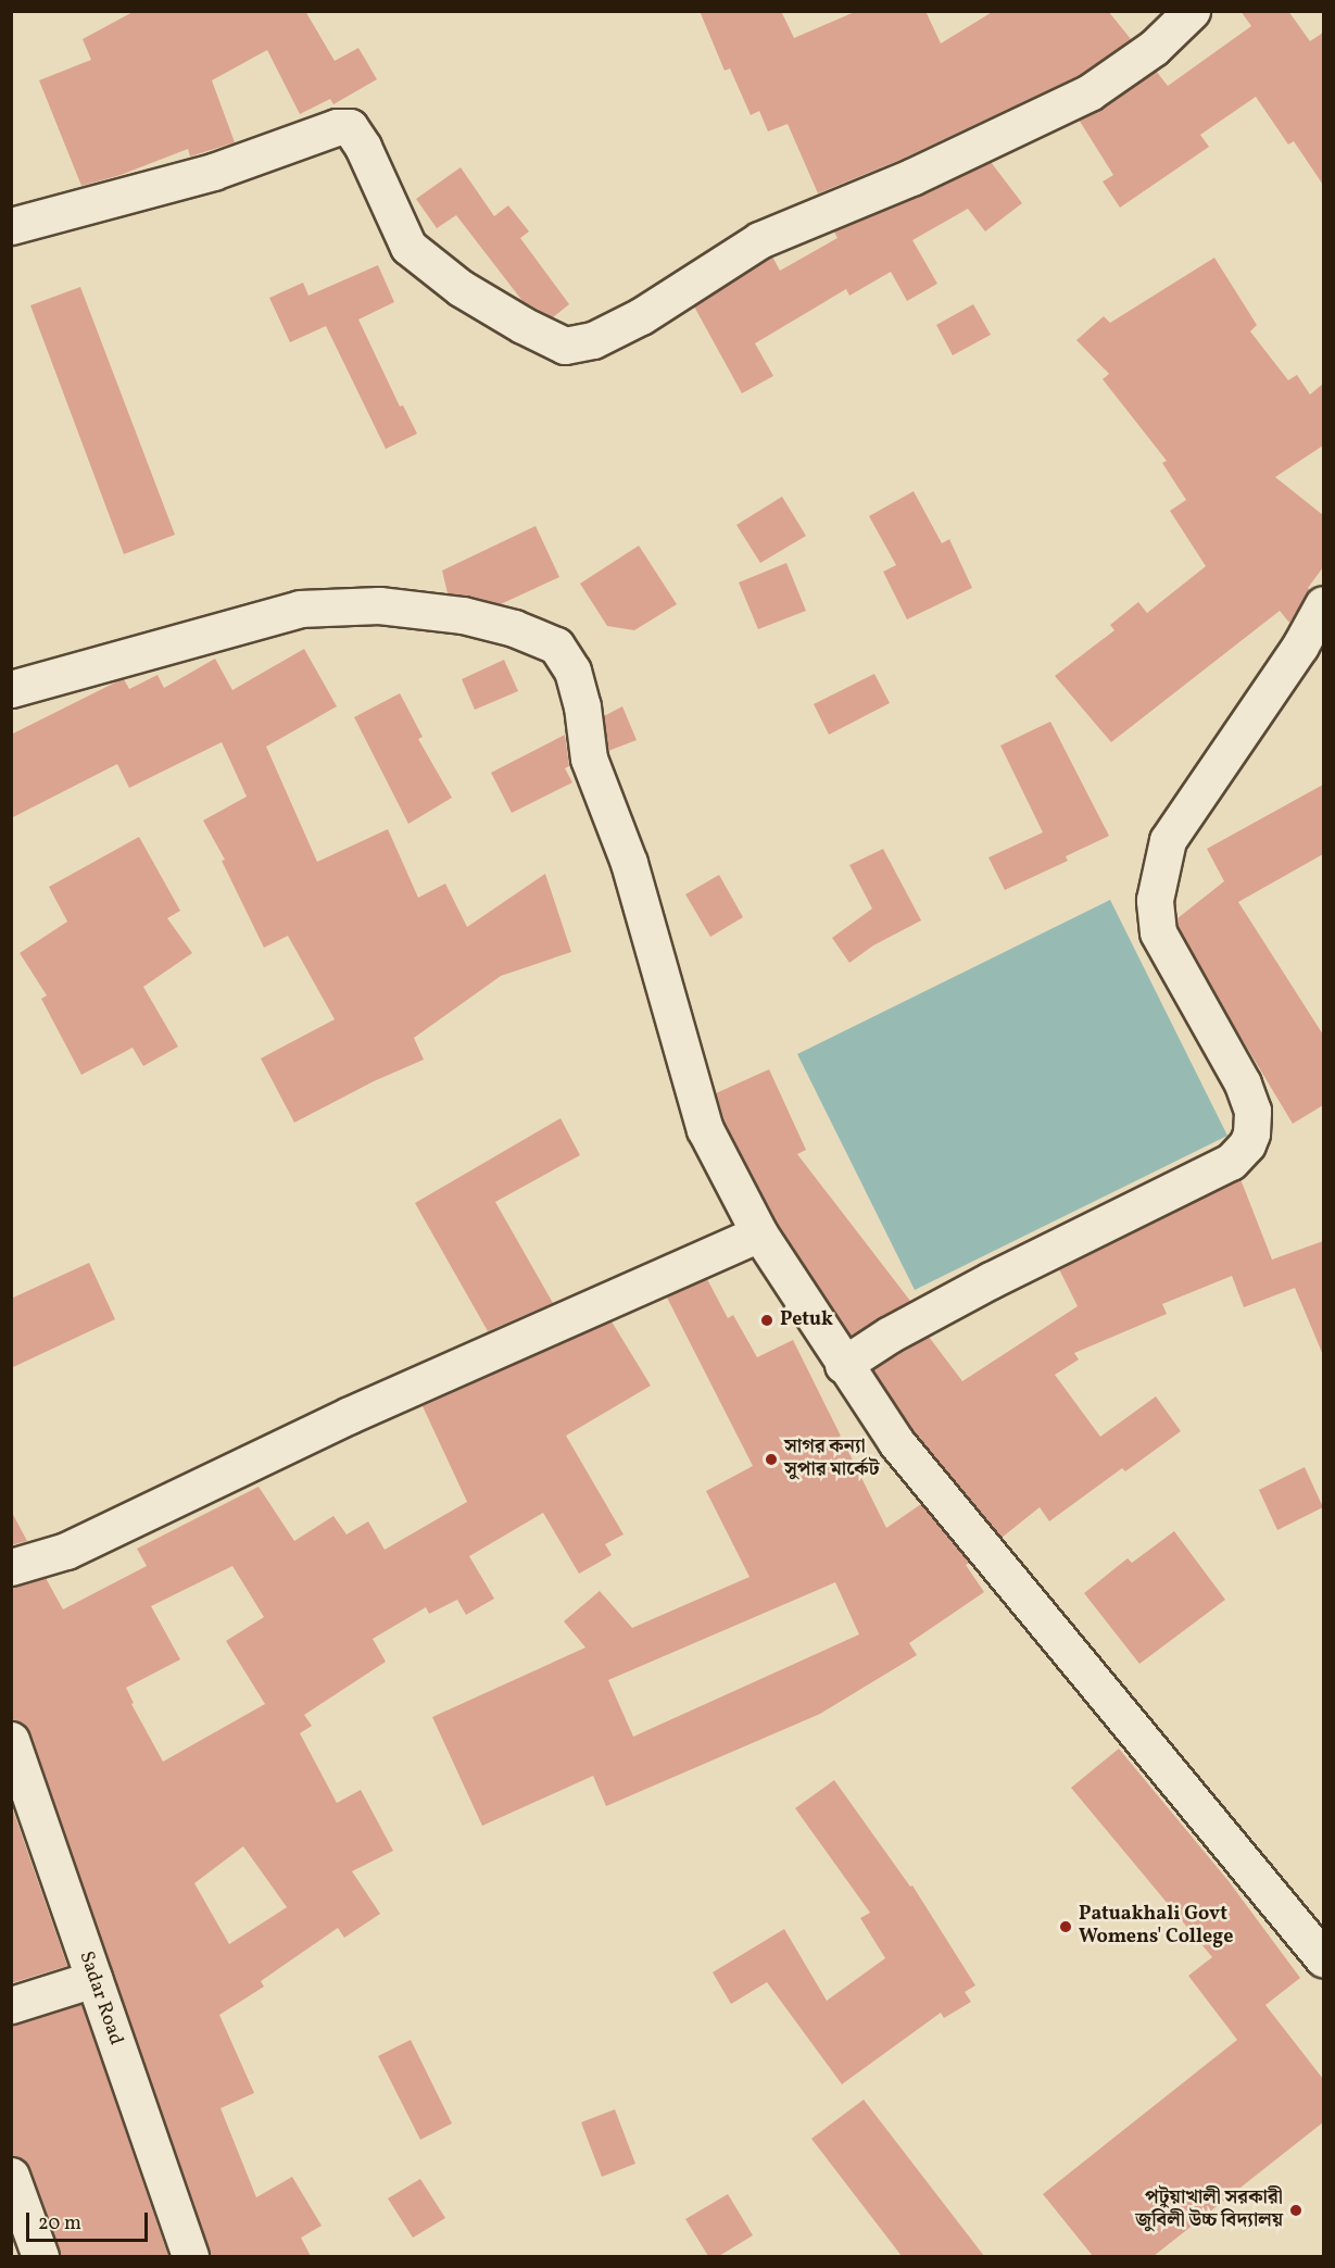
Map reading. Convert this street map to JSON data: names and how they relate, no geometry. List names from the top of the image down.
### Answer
{
  "streets": {
    "street": ["Sadar Road"]
  },
  "places": [
    "Petuk",
    "সাগর কন্যা সুপার মার্কেট",
    "Patuakhali Govt Womens' College",
    "পটুয়াখালী সরকারী জুবিলী উচ্চ বিদ্যালয়"
  ],
  "scale_bar": "20 m"
}
